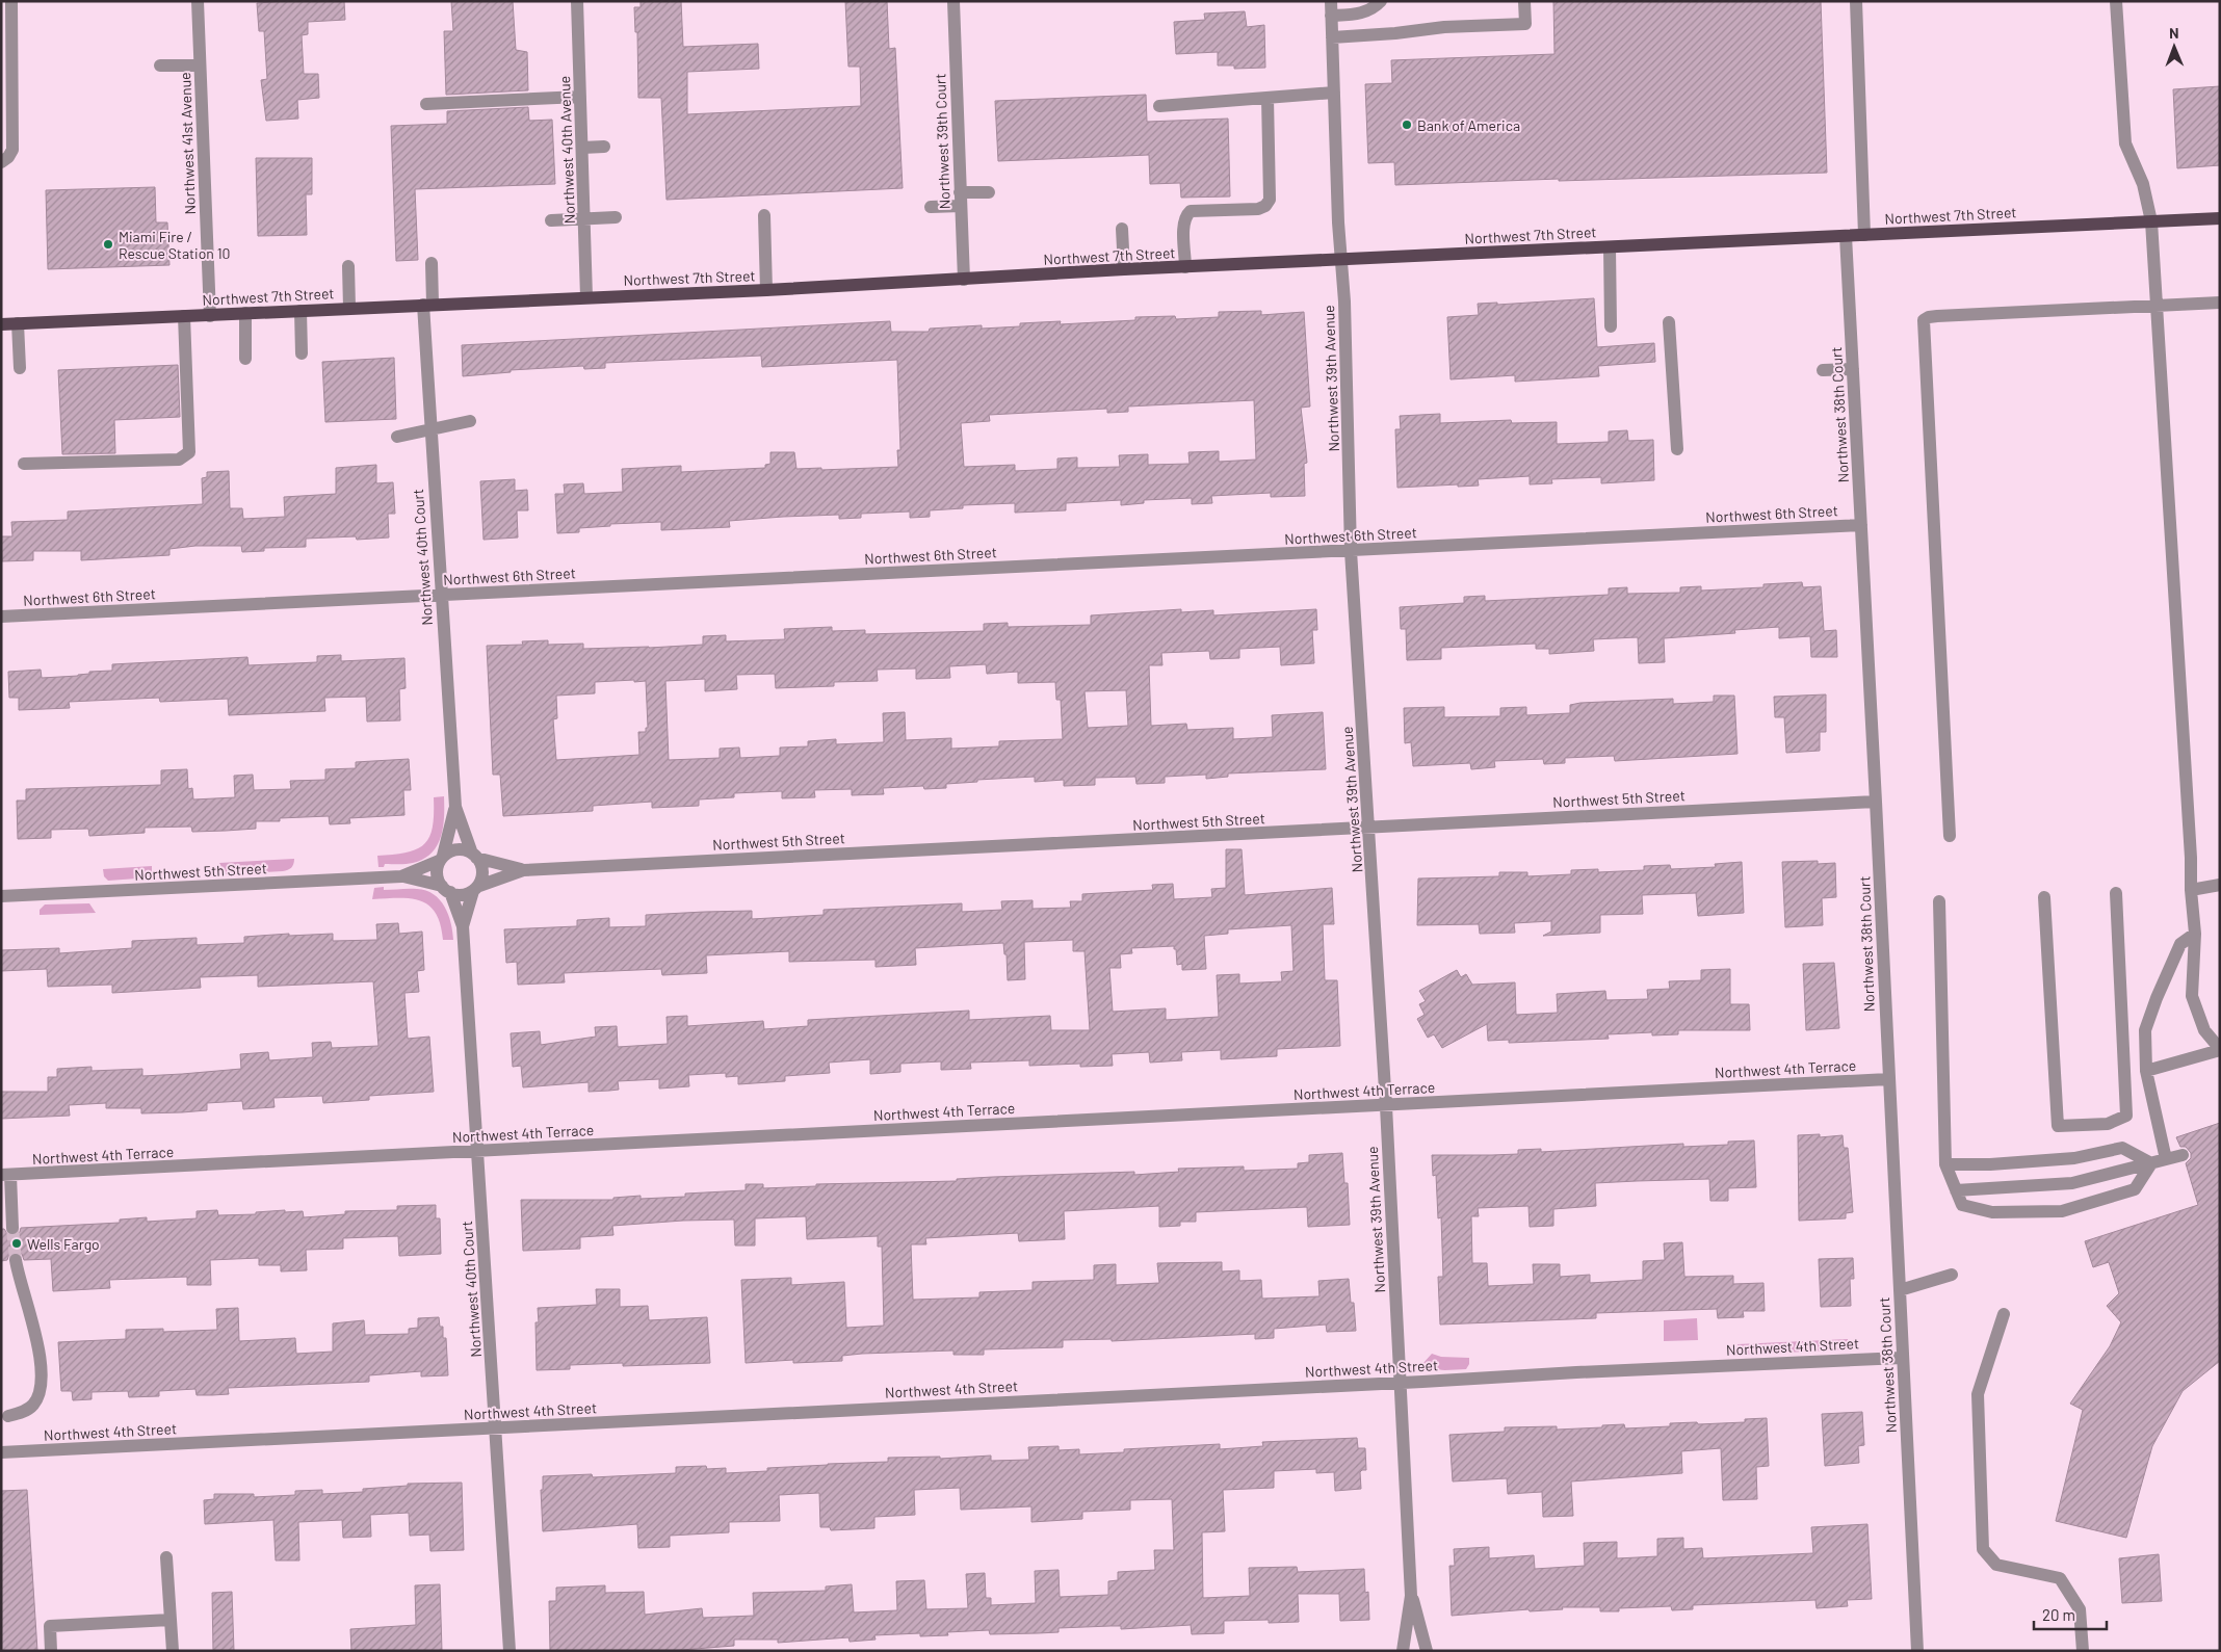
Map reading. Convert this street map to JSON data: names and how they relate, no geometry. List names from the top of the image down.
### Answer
{
  "streets": {
    "main road": ["Northwest 7th Street"],
    "street": [
      "Northwest 39th Court",
      "Northwest 41st Avenue",
      "Northwest 40th Avenue",
      "Northwest 39th Avenue",
      "Northwest 38th Court",
      "Northwest 6th Street",
      "Northwest 40th Court",
      "Northwest 5th Street",
      "Northwest 4th Terrace",
      "Northwest 4th Street"
    ]
  },
  "crossings": [
    ["Northwest 39th Court", "Northwest 7th Street"],
    ["Northwest 41st Avenue", "Northwest 7th Street"],
    ["Northwest 40th Avenue", "Northwest 7th Street"],
    ["Northwest 7th Street", "Northwest 39th Avenue"],
    ["Northwest 7th Street", "Northwest 38th Court"],
    ["Northwest 7th Street", "Northwest 40th Court"],
    ["Northwest 39th Avenue", "Northwest 6th Street"],
    ["Northwest 39th Avenue", "Northwest 5th Street"],
    ["Northwest 39th Avenue", "Northwest 4th Terrace"],
    ["Northwest 39th Avenue", "Northwest 4th Street"],
    ["Northwest 38th Court", "Northwest 6th Street"],
    ["Northwest 38th Court", "Northwest 5th Street"],
    ["Northwest 38th Court", "Northwest 4th Terrace"],
    ["Northwest 38th Court", "Northwest 4th Street"],
    ["Northwest 6th Street", "Northwest 40th Court"],
    ["Northwest 40th Court", "Northwest 5th Street"],
    ["Northwest 40th Court", "Northwest 4th Terrace"],
    ["Northwest 40th Court", "Northwest 4th Street"]
  ],
  "places": ["Bank of America", "Miami Fire / Rescue Station 10", "Wells Fargo"],
  "scale_bar": "20 m",
  "north": "top"
}
